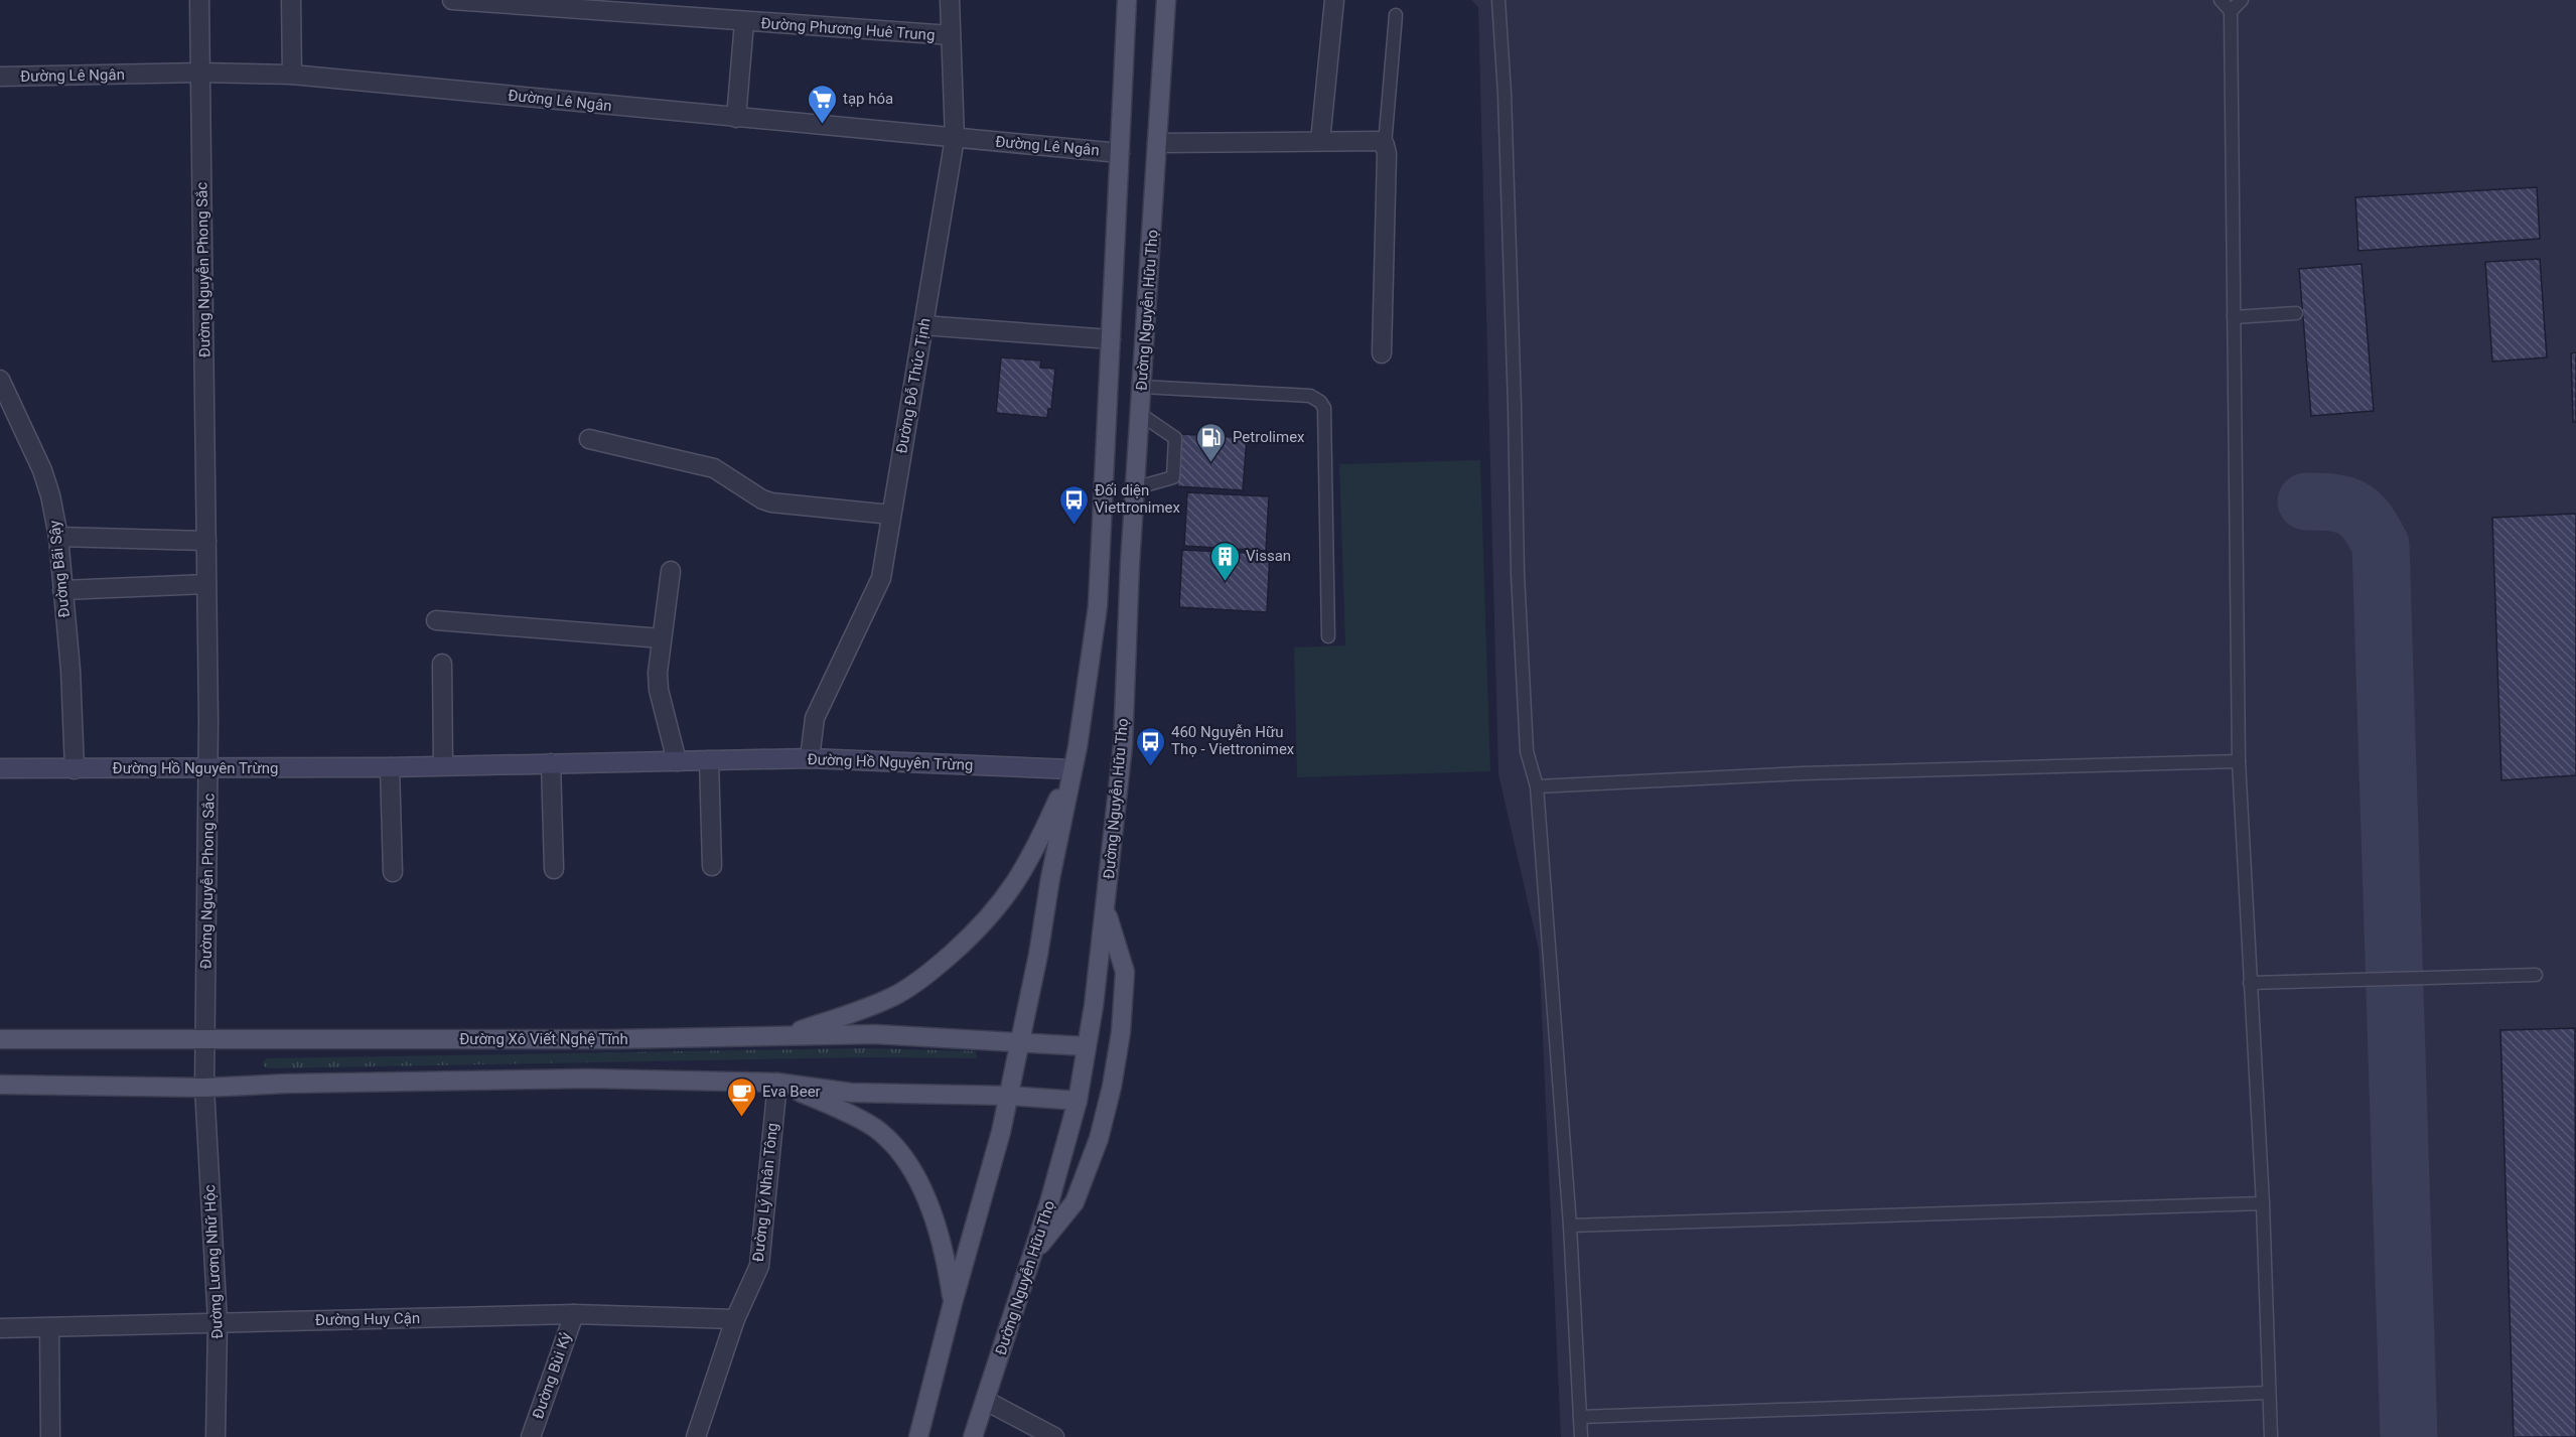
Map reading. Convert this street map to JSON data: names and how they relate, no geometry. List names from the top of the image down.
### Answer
{
  "streets": {
    "main road": ["Đường Nguyễn Hữu Thọ", "Đường Xô Viết Nghệ Tĩnh"],
    "street": [
      "Đường Phương Huê Trung",
      "Đường Lê Ngân",
      "Đường Nguyễn Phong Sắc",
      "Đường Đỗ Thúc Tịnh",
      "Đường Bãi Sậy",
      "Đường Hồ Nguyên Trừng",
      "Đường Lý Nhân Tông",
      "Đường Lương Nhữ Hộc",
      "Đường Huy Cận",
      "Đường Bùi Kỷ"
    ]
  },
  "crossings": [
    ["Đường Phương Huê Trung", "Đường Lê Ngân"],
    ["Đường Phương Huê Trung", "Đường Đỗ Thúc Tịnh"],
    ["Đường Lê Ngân", "Đường Nguyễn Phong Sắc"],
    ["Đường Lê Ngân", "Đường Đỗ Thúc Tịnh"],
    ["Đường Nguyễn Phong Sắc", "Đường Hồ Nguyên Trừng"],
    ["Đường Nguyễn Phong Sắc", "Đường Xô Viết Nghệ Tĩnh"],
    ["Đường Nguyễn Phong Sắc", "Đường Lương Nhữ Hộc"],
    ["Đường Nguyễn Hữu Thọ", "Đường Xô Viết Nghệ Tĩnh"],
    ["Đường Đỗ Thúc Tịnh", "Đường Hồ Nguyên Trừng"],
    ["Đường Bãi Sậy", "Đường Hồ Nguyên Trừng"],
    ["Đường Lý Nhân Tông", "Đường Huy Cận"],
    ["Đường Lương Nhữ Hộc", "Đường Huy Cận"],
    ["Đường Huy Cận", "Đường Bùi Kỷ"]
  ],
  "places": {
    "supermarket": ["tạp hóa"],
    "fuel station": ["Petrolimex"],
    "bus stop": ["Đối diện Viettronimex", "460 Nguyễn Hữu Thọ - Viettronimex"],
    "building": ["Vissan"],
    "cafe": ["Eva Beer"]
  }
}
